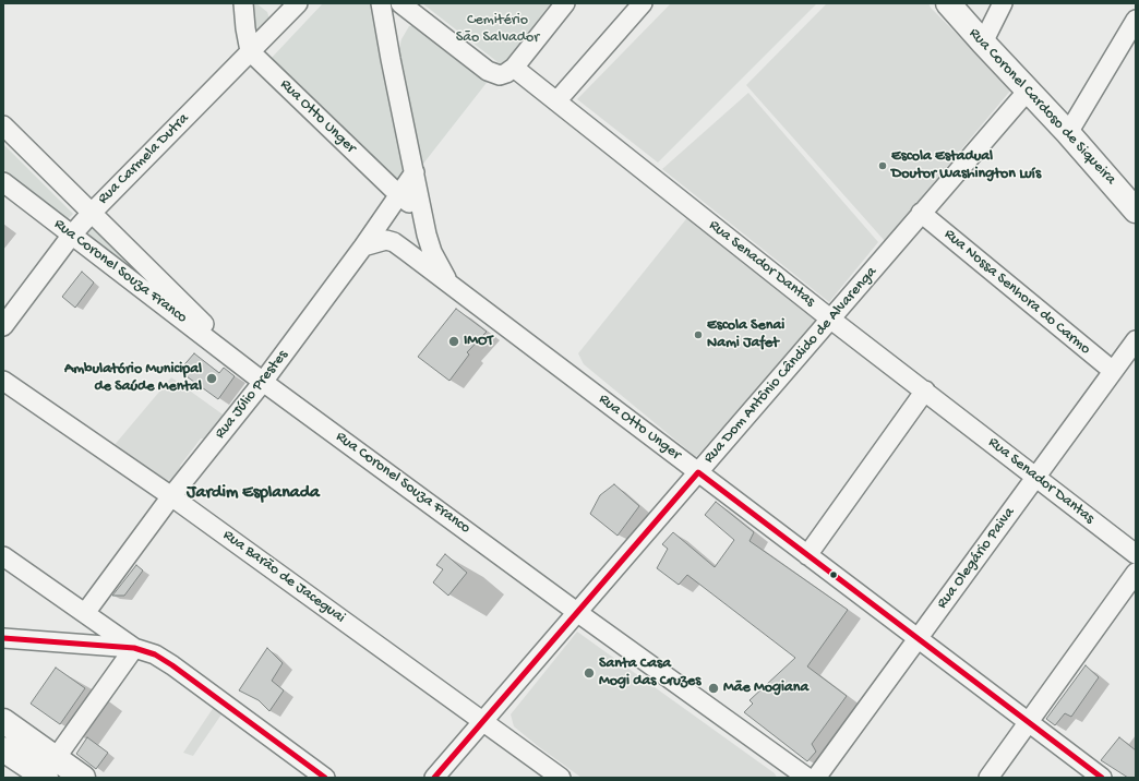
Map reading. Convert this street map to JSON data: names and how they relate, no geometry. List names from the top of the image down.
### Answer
{
  "streets": {
    "main road": ["Rua Coronel Cardoso de Siqueira"],
    "street": [
      "Rua Otto Unger",
      "Rua Carmela Dutra",
      "Rua Senador Dantas",
      "Rua Coronel Souza Franco",
      "Rua Nossa Senhora do Carmo",
      "Rua Dom Antônio Cândido de Alvarenga",
      "Rua Júlio Prestes",
      "Rua Olegário Paiva",
      "Rua Barão de Jaceguai"
    ]
  },
  "crossings": [
    ["Rua Coronel Cardoso de Siqueira", "Rua Dom Antônio Cândido de Alvarenga"],
    ["Rua Otto Unger", "Rua Carmela Dutra"],
    ["Rua Otto Unger", "Rua Dom Antônio Cândido de Alvarenga"],
    ["Rua Otto Unger", "Rua Júlio Prestes"],
    ["Rua Otto Unger", "Rua Olegário Paiva"],
    ["Rua Carmela Dutra", "Rua Coronel Souza Franco"],
    ["Rua Senador Dantas", "Rua Dom Antônio Cândido de Alvarenga"],
    ["Rua Senador Dantas", "Rua Olegário Paiva"],
    ["Rua Coronel Souza Franco", "Rua Dom Antônio Cândido de Alvarenga"],
    ["Rua Coronel Souza Franco", "Rua Júlio Prestes"],
    ["Rua Nossa Senhora do Carmo", "Rua Dom Antônio Cândido de Alvarenga"],
    ["Rua Nossa Senhora do Carmo", "Rua Olegário Paiva"],
    ["Rua Dom Antônio Cândido de Alvarenga", "Rua Barão de Jaceguai"],
    ["Rua Júlio Prestes", "Rua Barão de Jaceguai"]
  ],
  "districts": ["Jardim Esplanada"],
  "parks": ["Cemitério São Salvador"],
  "places": [
    "Escola Estadual Doutor Washington Luís",
    "Escola Senai Nami Jafet",
    "IMOT",
    "Ambulatório Municipal de Saúde Mental",
    "Santa Casa Mogi das Cruzes",
    "Mãe Mogiana"
  ]
}
